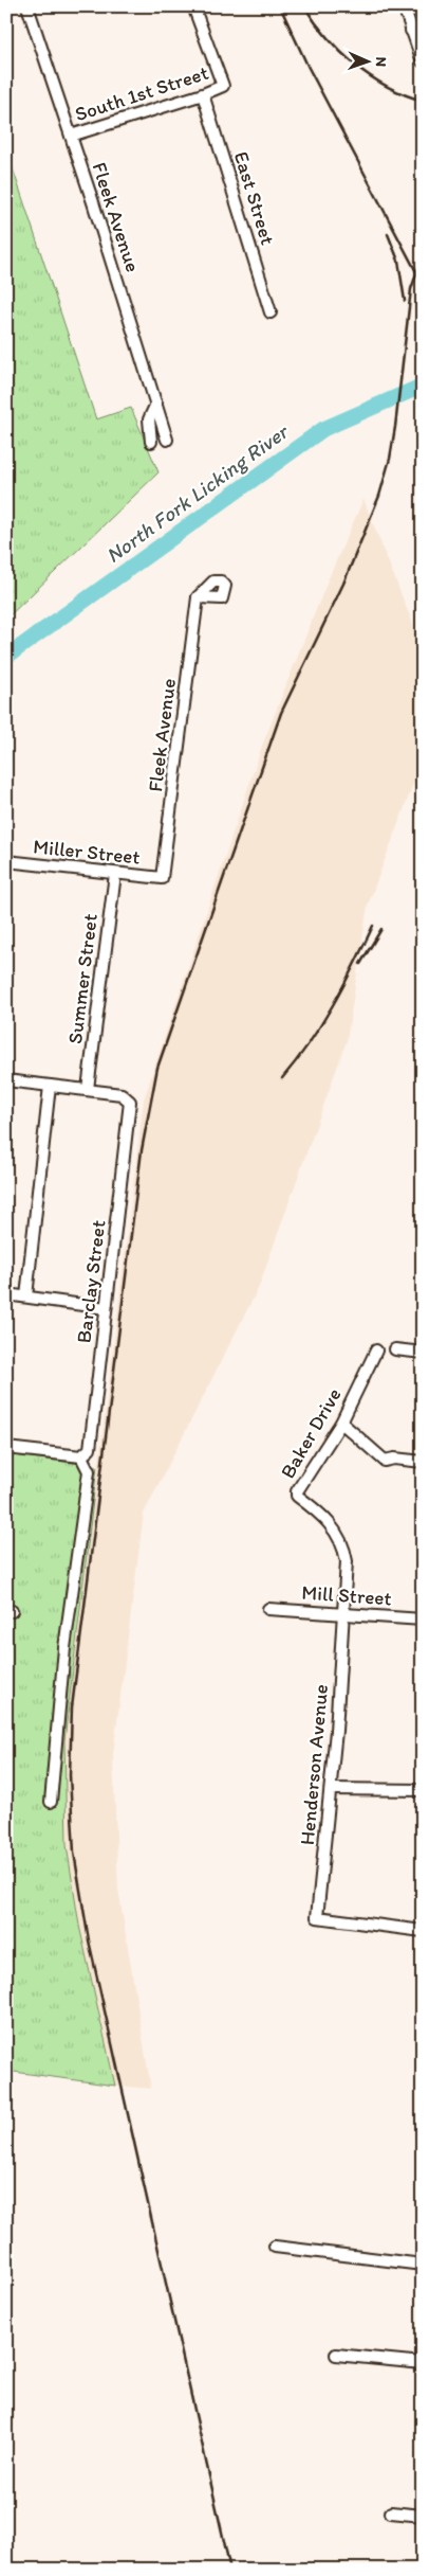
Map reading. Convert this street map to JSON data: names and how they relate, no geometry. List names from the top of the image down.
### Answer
{
  "streets": {
    "street": [
      "South 1st Street",
      "East Street",
      "Fleek Avenue",
      "Miller Street",
      "Summer Street",
      "Barclay Street",
      "Baker Drive",
      "Mill Street",
      "Henderson Avenue"
    ]
  },
  "crossings": [
    ["South 1st Street", "East Street"],
    ["South 1st Street", "Fleek Avenue"],
    ["Fleek Avenue", "Miller Street"],
    ["Miller Street", "Summer Street"],
    ["Summer Street", "Barclay Street"],
    ["Baker Drive", "Mill Street"],
    ["Baker Drive", "Henderson Avenue"],
    ["Mill Street", "Henderson Avenue"]
  ],
  "water": ["North Fork Licking River"],
  "north": "right"
}
